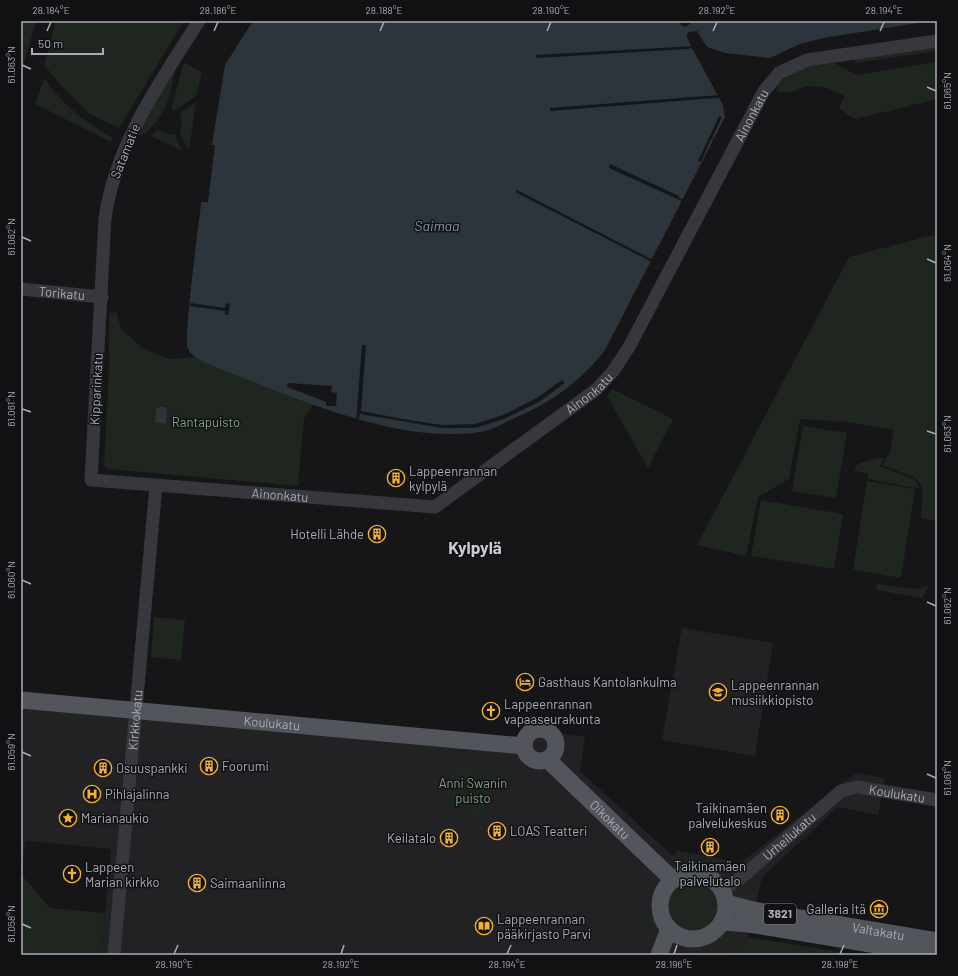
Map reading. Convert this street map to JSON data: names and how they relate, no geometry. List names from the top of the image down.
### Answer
{
  "streets": {
    "main road": [
      "Koulukatu",
      "Oikokatu",
      "3821",
      "Valtakatu"
    ],
    "street": [
      "Ainonkatu",
      "Satamatie",
      "Torikatu",
      "Kipparinkatu",
      "Kirkkokatu",
      "Urheilukatu"
    ]
  },
  "crossings": [
    ["Ainonkatu", "Kipparinkatu"],
    ["Ainonkatu", "Kirkkokatu"],
    ["Satamatie", "Torikatu"],
    ["Satamatie", "Kipparinkatu"],
    ["Torikatu", "Kipparinkatu"],
    ["Kirkkokatu", "Koulukatu"],
    ["Koulukatu", "Oikokatu"],
    ["Koulukatu", "Urheilukatu"],
    ["Oikokatu", "Urheilukatu"],
    ["Oikokatu", "3821"],
    ["Oikokatu", "Valtakatu"],
    ["Urheilukatu", "3821"],
    ["Urheilukatu", "Valtakatu"],
    ["3821", "Valtakatu"]
  ],
  "districts": ["Kylpylä"],
  "water": ["Saimaa"],
  "parks": ["Rantapuisto", "Anni Swanin puisto"],
  "places": {
    "building": [
      "Lappeenrannan kylpylä",
      "Hotelli Lähde",
      "Foorumi",
      "Osuuspankki",
      "Taikinamäen palvelukeskus",
      "LOAS Teatteri",
      "Keilatalo",
      "Taikinamäen palvelutalo",
      "Saimaanlinna"
    ],
    "hotel": ["Gasthaus Kantolankulma"],
    "school or university": ["Lappeenrannan musiikkiopisto"],
    "church": ["Lappeenrannan vapaaseurakunta", "Lappeen Marian kirkko"],
    "hospital": ["Pihlajalinna"],
    "place": ["Marianaukio"],
    "museum": ["Galleria Itä"],
    "library": ["Lappeenrannan pääkirjasto Parvi"]
  },
  "scale_bar": "50 m",
  "coordinates": [
    "28.184°E",
    "28.186°E",
    "28.188°E",
    "28.190°E",
    "28.192°E",
    "28.194°E",
    "61.063°N",
    "61.065°N",
    "61.062°N",
    "61.064°N",
    "61.061°N",
    "61.060°N",
    "61.059°N",
    "61.058°N",
    "28.196°E",
    "28.198°E"
  ]
}
